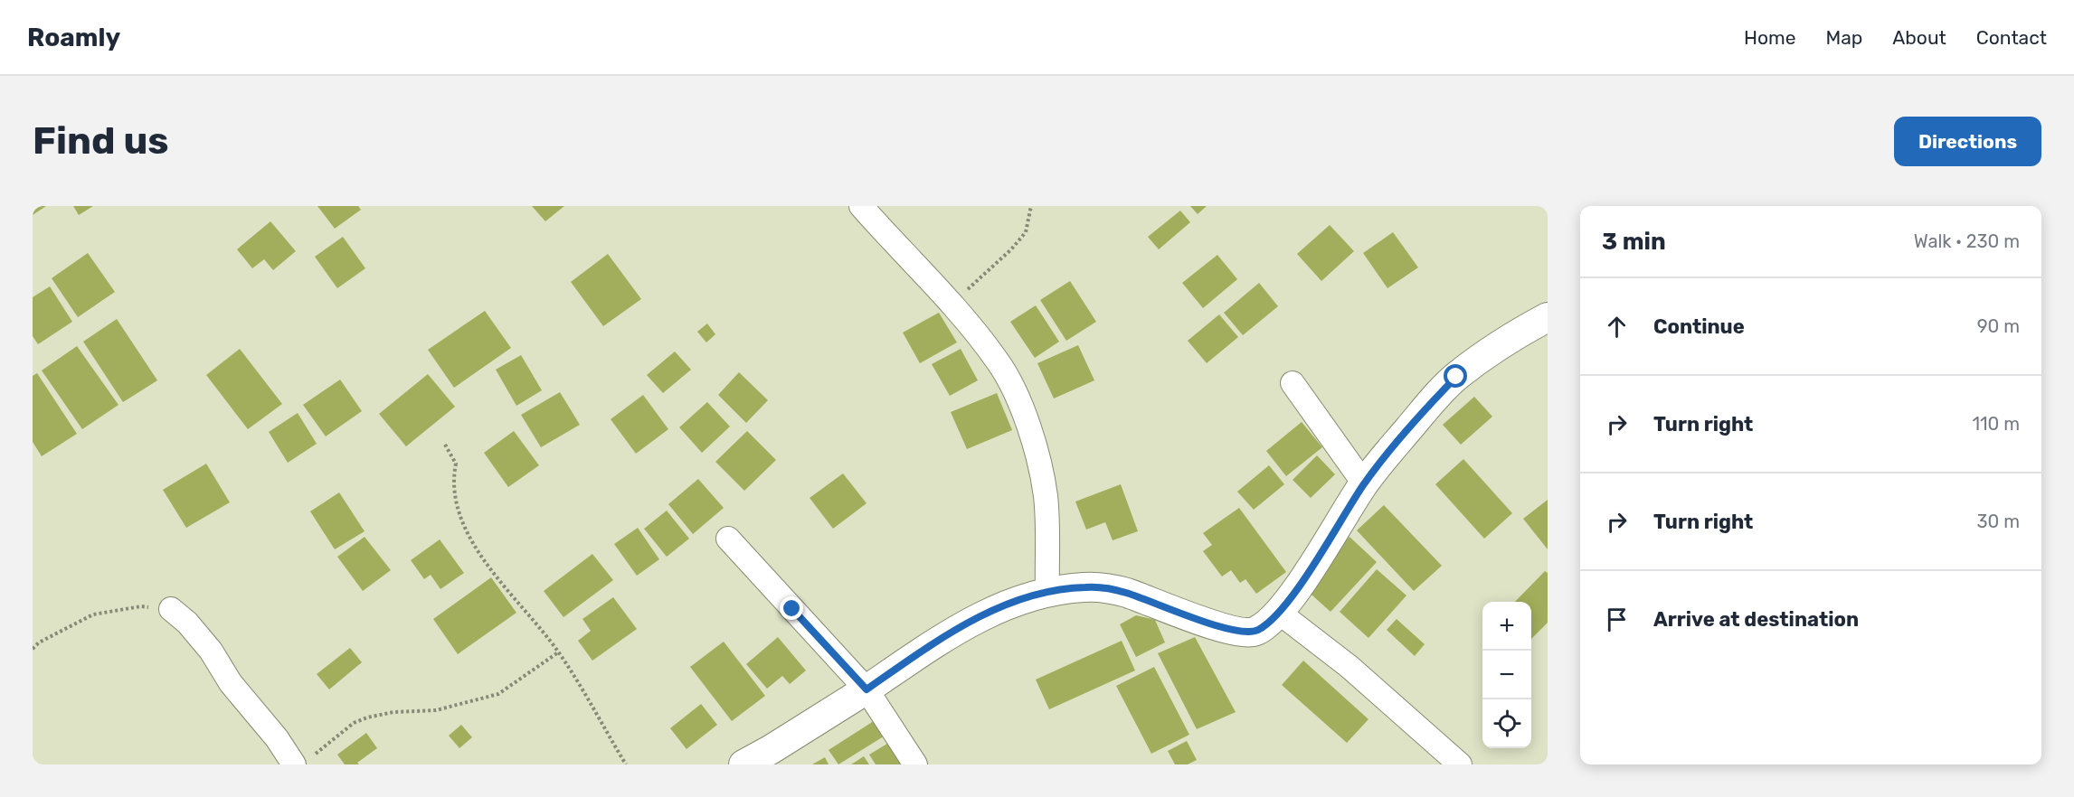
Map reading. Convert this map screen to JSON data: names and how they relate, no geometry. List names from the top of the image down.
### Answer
{
  "page": {
    "header": "Roamly",
    "nav": [
      "Home",
      "Map",
      "About",
      "Contact"
    ],
    "buttons": "Directions",
    "title": "Find us",
    "heading": ["3 min", "Walk · 230 m"],
    "list": [
      ["Continue", "90 m"],
      ["Turn right", "110 m"],
      ["Turn right", "30 m"],
      "Arrive at destination"
    ],
    "map_buttons": ["+", "−"]
  }
}
